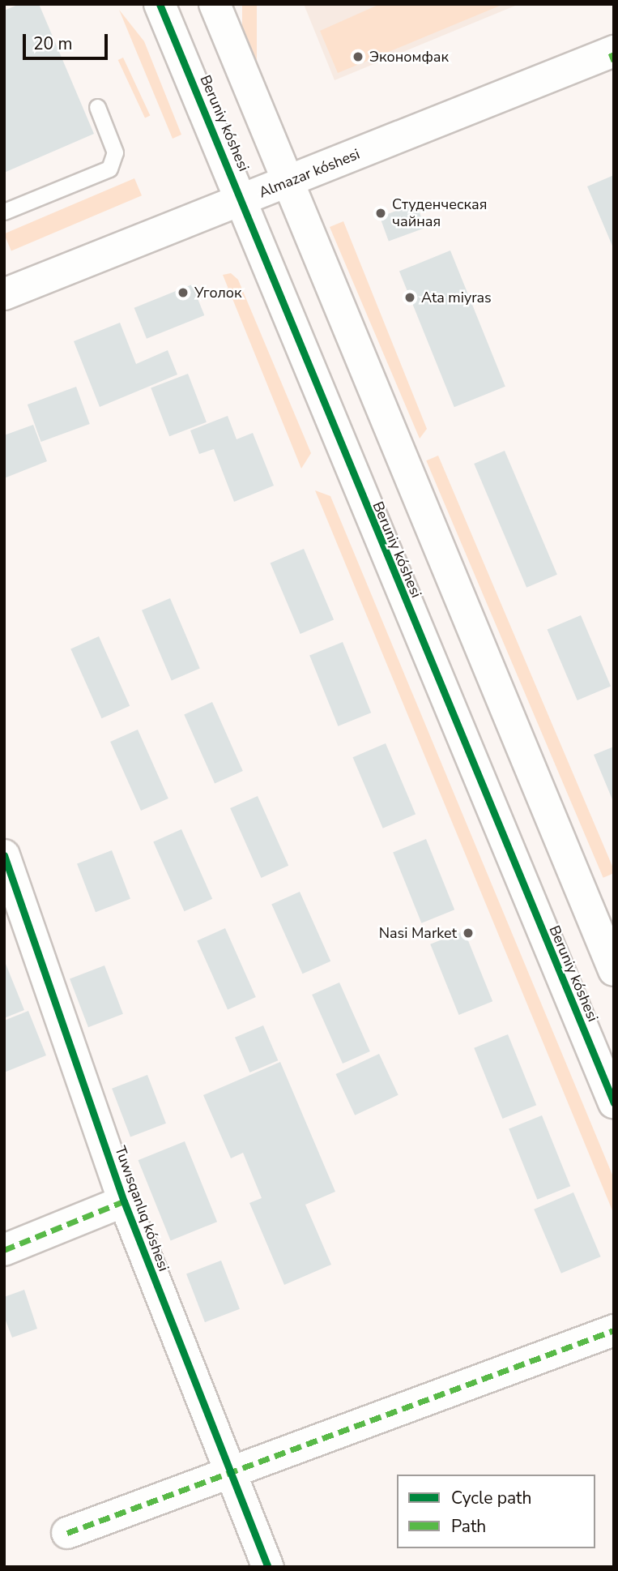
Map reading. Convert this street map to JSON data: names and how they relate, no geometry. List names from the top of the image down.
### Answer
{
  "streets": {
    "street": ["Beruniy kóshesi", "Almazar kóshesi", "Tuwısqanlıq kóshesi"]
  },
  "crossings": [
    ["Beruniy kóshesi", "Almazar kóshesi"]
  ],
  "places": [
    "Экономфак",
    "Студенческая чайная",
    "Уголок",
    "Ata miyras",
    "Nasi Market"
  ],
  "legend": ["Cycle path", "Path"],
  "scale_bar": "20 m"
}
